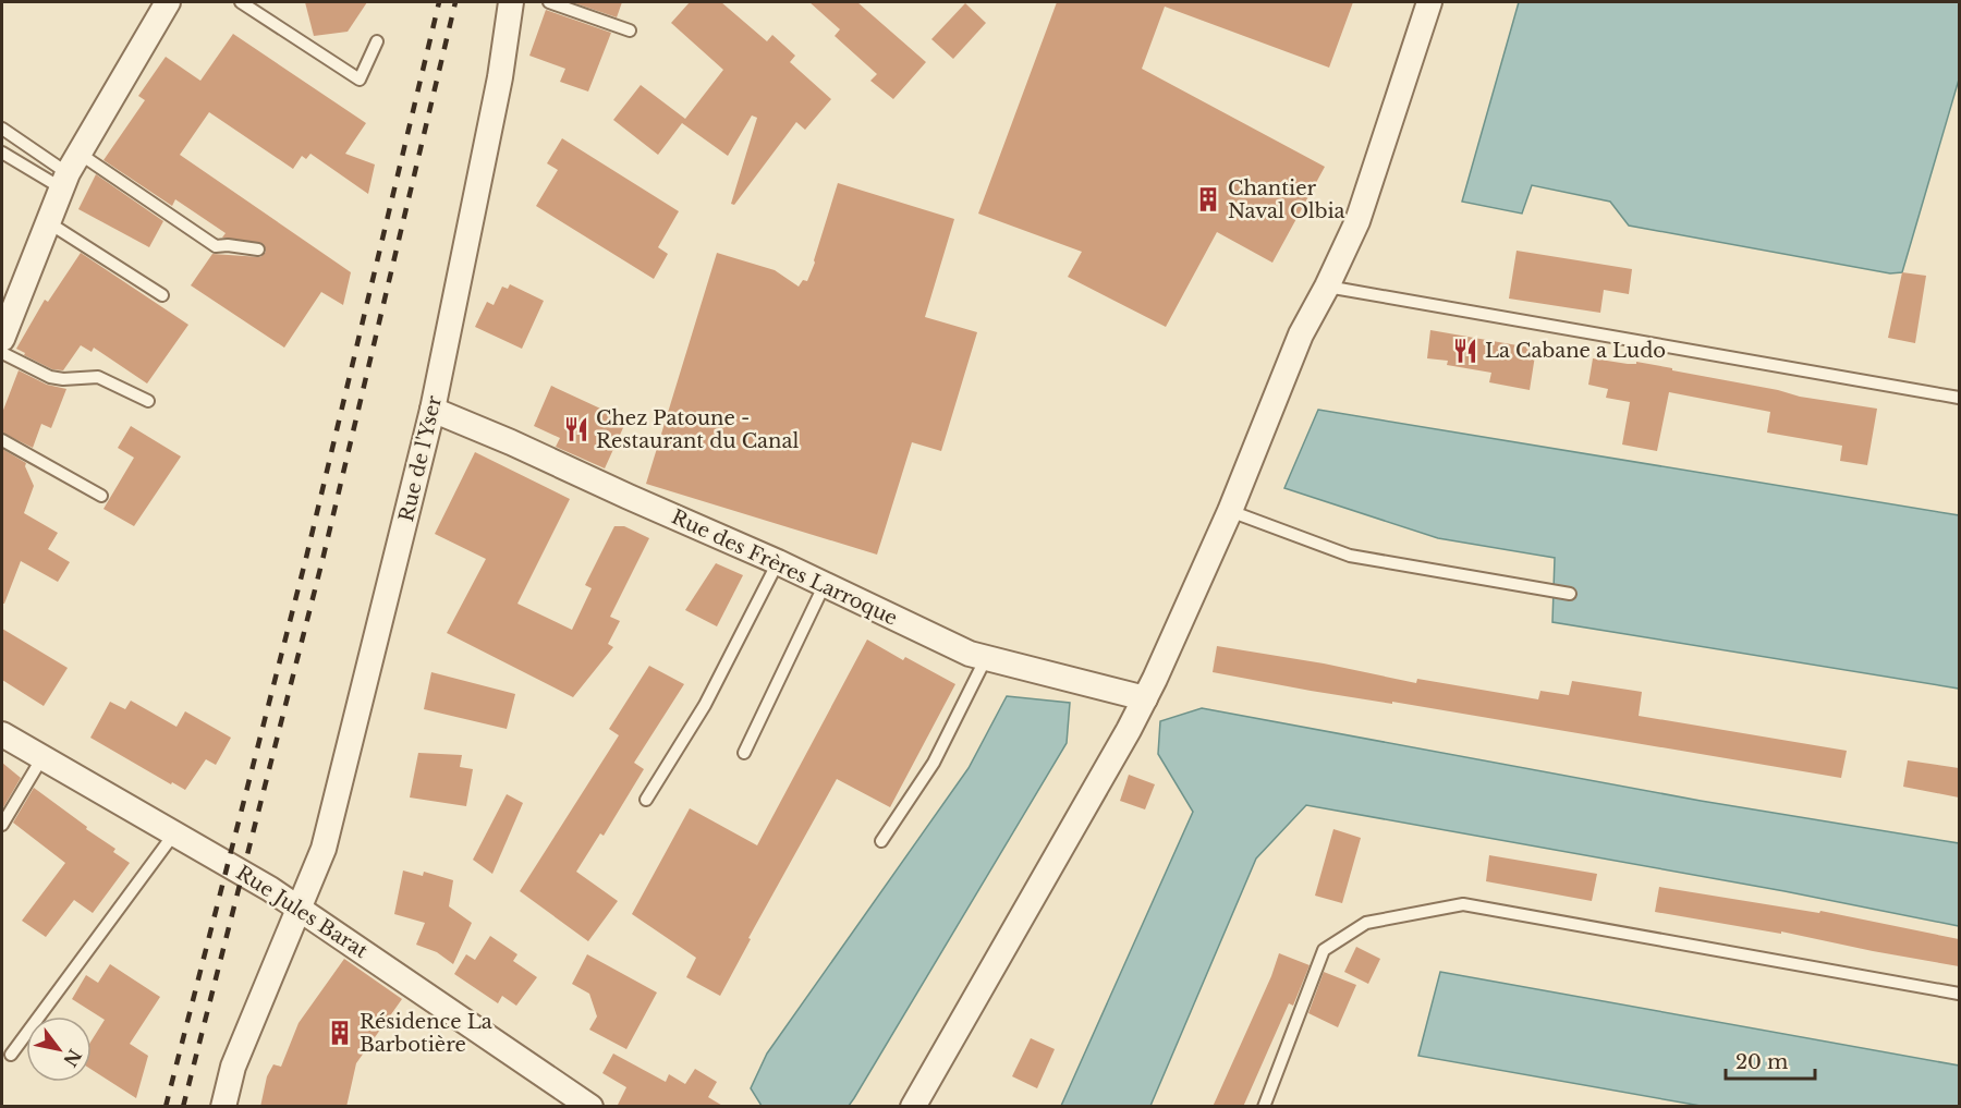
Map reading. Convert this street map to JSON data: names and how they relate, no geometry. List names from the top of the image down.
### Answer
{
  "streets": {
    "street": ["Rue de l'Yser", "Rue des Frères Larroque", "Rue Jules Barat"]
  },
  "crossings": [
    ["Rue de l'Yser", "Rue des Frères Larroque"],
    ["Rue de l'Yser", "Rue Jules Barat"]
  ],
  "places": {
    "building": ["Chantier Naval Olbia", "Résidence La Barbotière"],
    "restaurant": ["La Cabane a Ludo", "Chez Patoune - Restaurant du Canal"]
  },
  "scale_bar": "20 m",
  "north": "bottom right"
}
